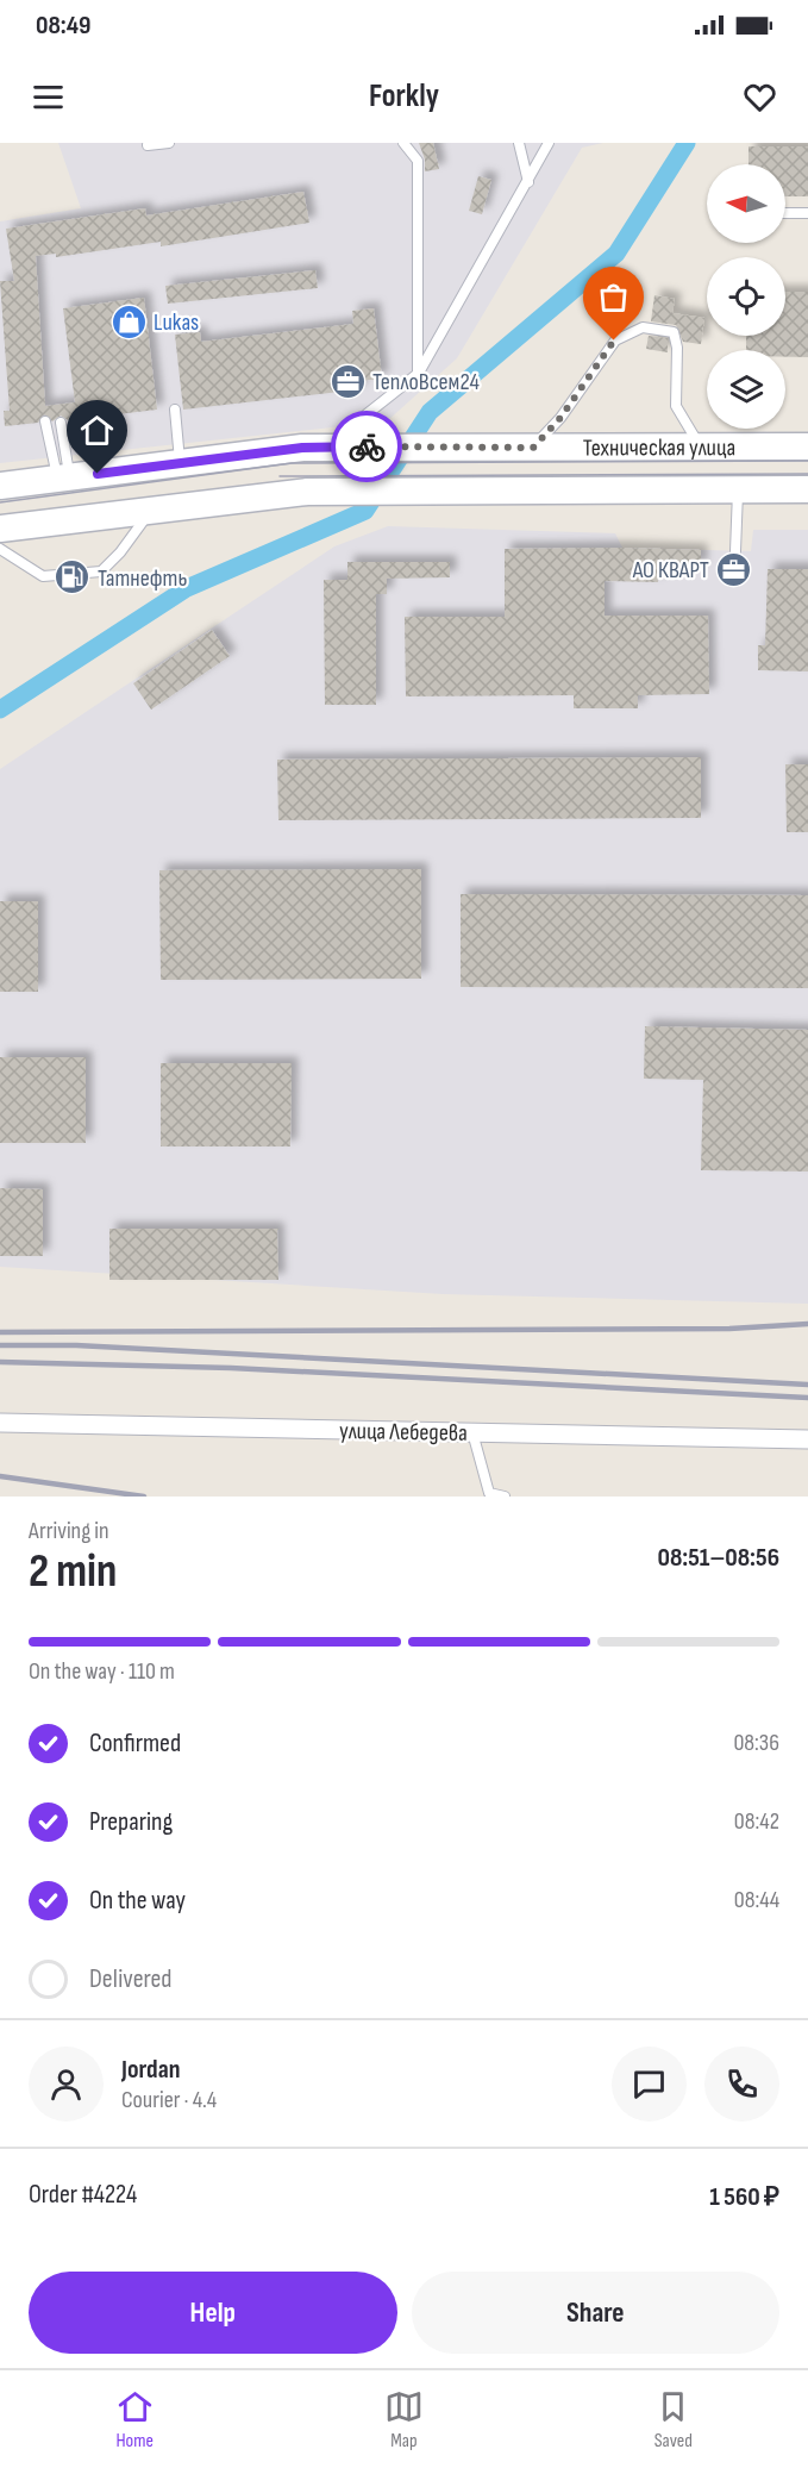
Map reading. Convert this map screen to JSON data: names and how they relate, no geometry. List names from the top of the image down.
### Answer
{
  "streets": {
    "main road": ["Техническая улица"],
    "street": ["улица Лебедева"]
  },
  "places": {
    "shop": ["Lukas"],
    "office": ["ТеплоВсем24", "АО КВАРТ"],
    "fuel station": ["Татнефть"]
  },
  "north": "left",
  "page": {
    "status": "08:49",
    "header": "Forkly",
    "heading": ["2 min", "Arriving in", "08:51–08:56"],
    "panel": [
      "Jordan",
      "Courier · 4.4",
      "Order #4224",
      "1 560 ₽"
    ],
    "bar": "On the way · 110 m",
    "list": [
      ["Confirmed", "08:36"],
      ["Preparing", "08:42"],
      ["On the way", "08:44"],
      "Delivered"
    ],
    "buttons": ["Help", "Share"],
    "tabs": ["Home", "Map", "Saved"]
  }
}
